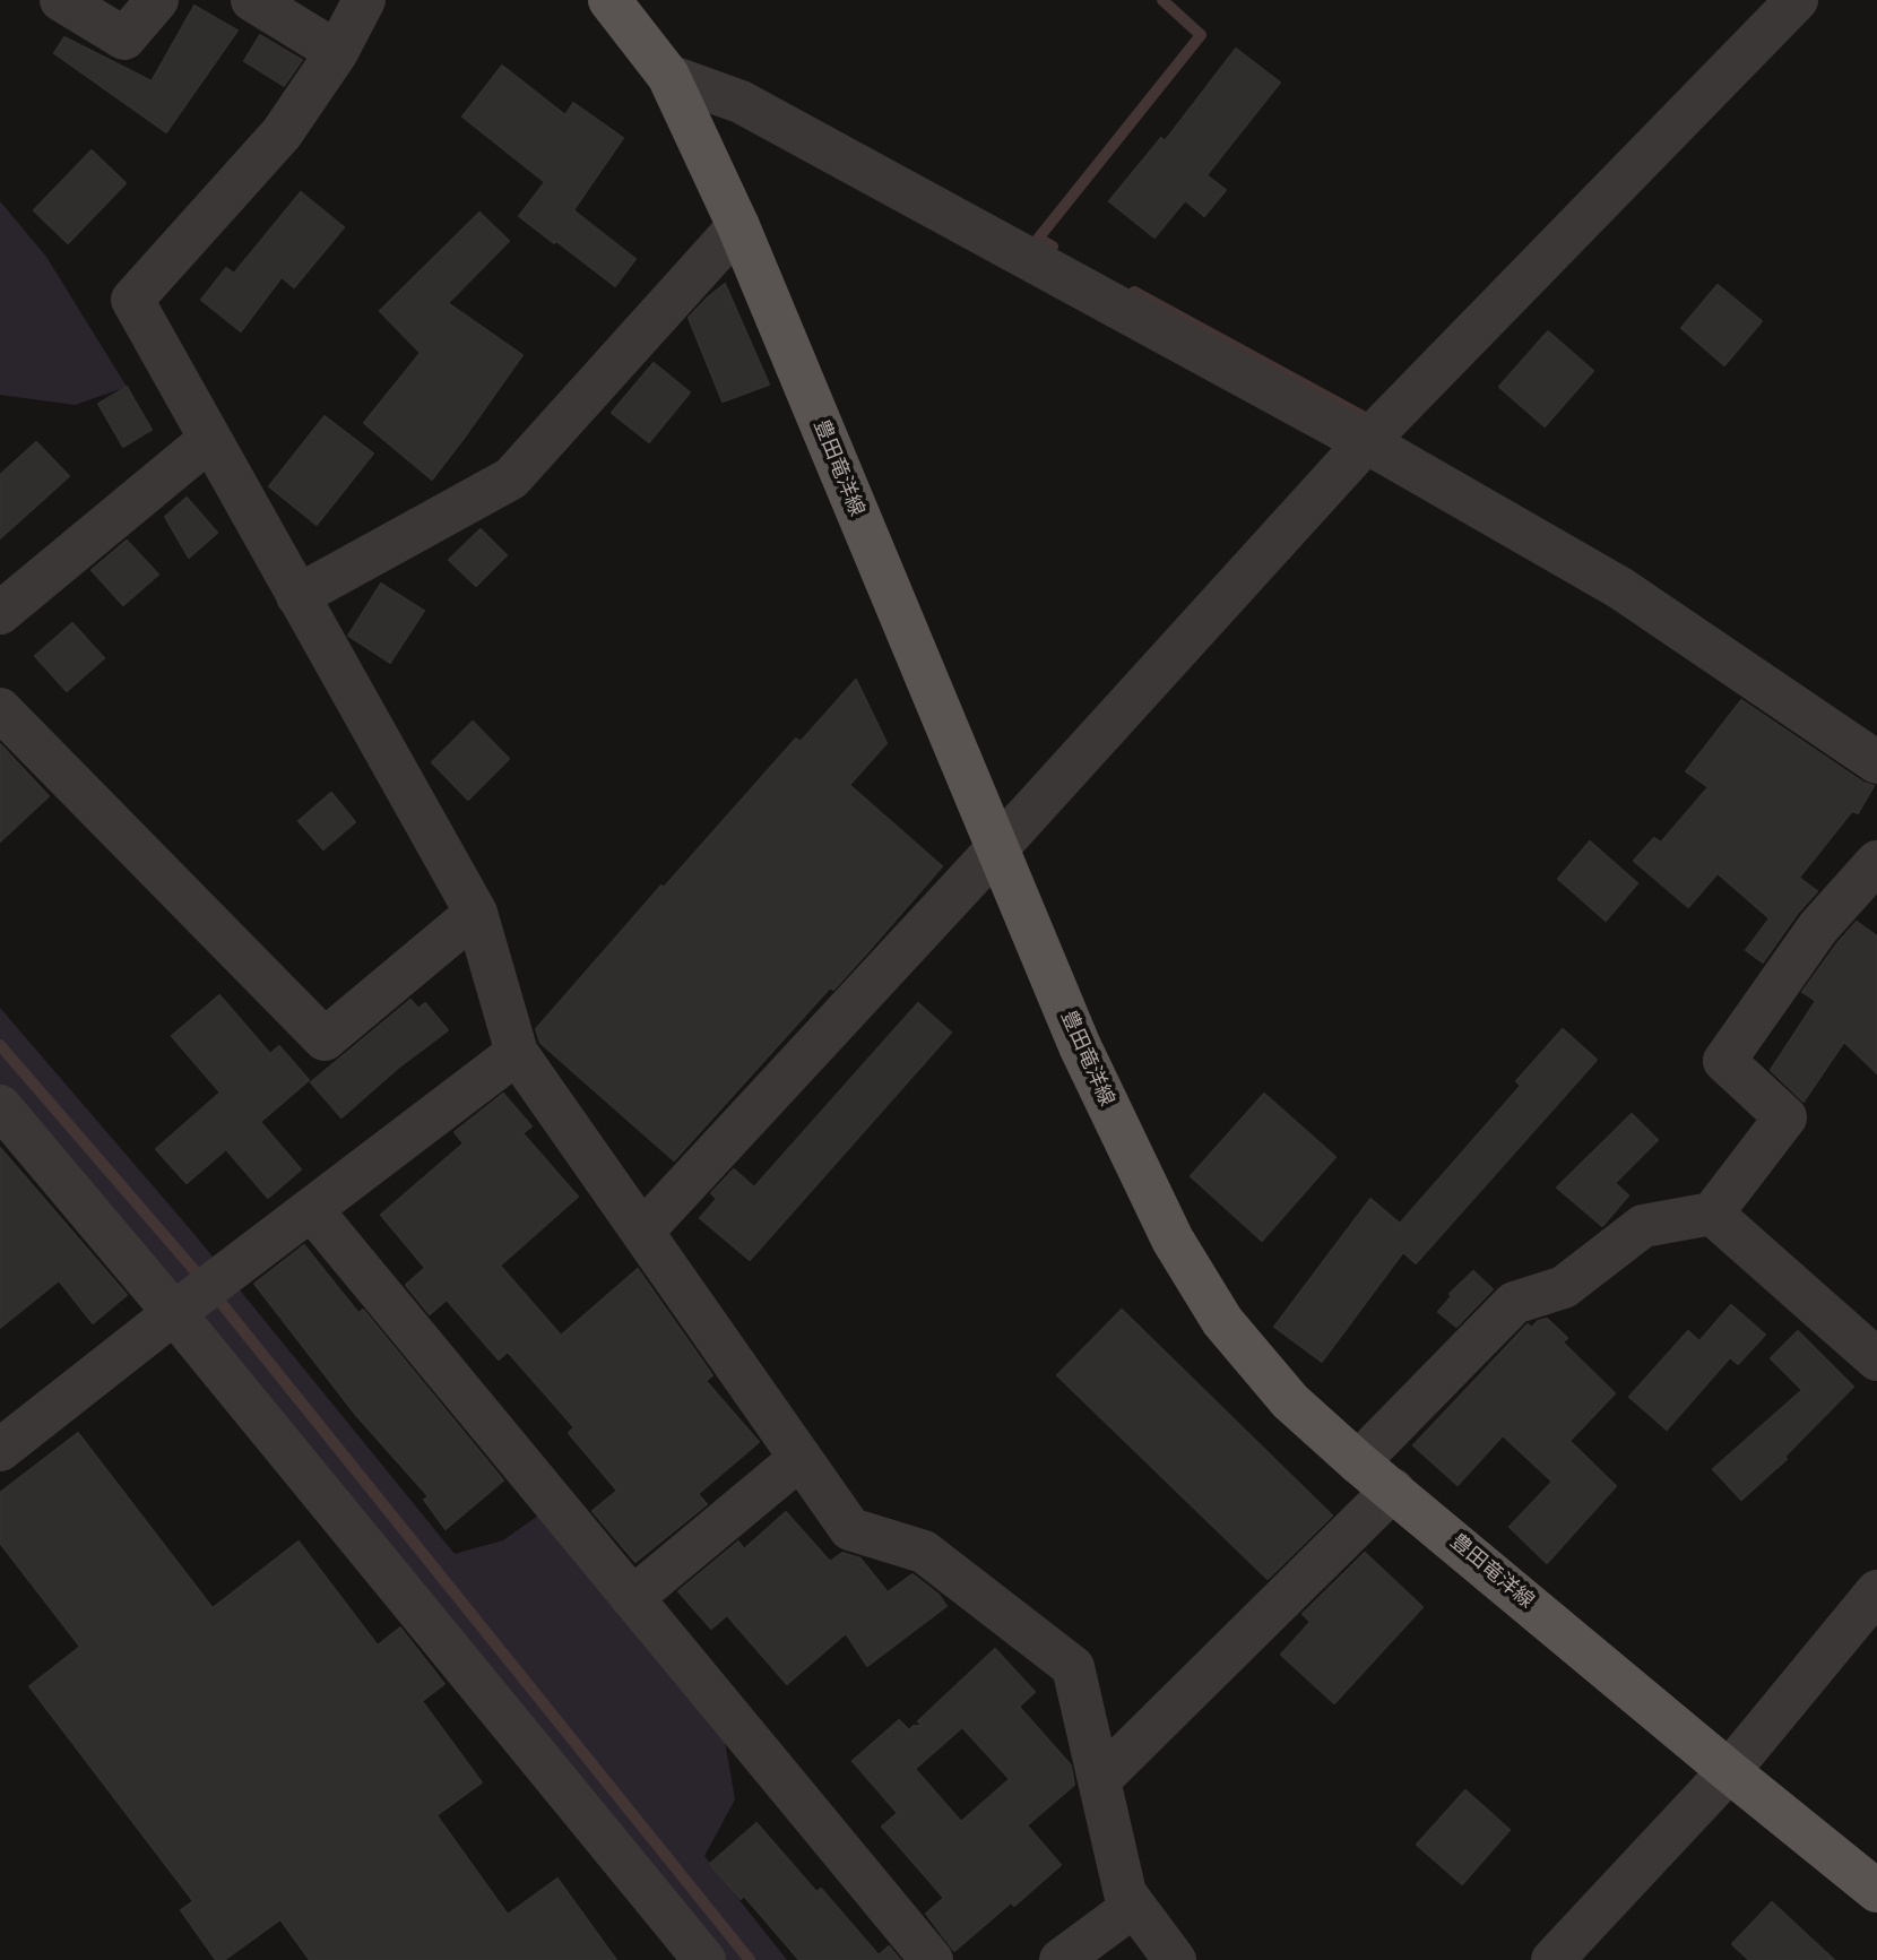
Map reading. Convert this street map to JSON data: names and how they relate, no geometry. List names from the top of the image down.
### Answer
{
  "streets": {
    "main road": ["豊田竜洋線"]
  }
}
